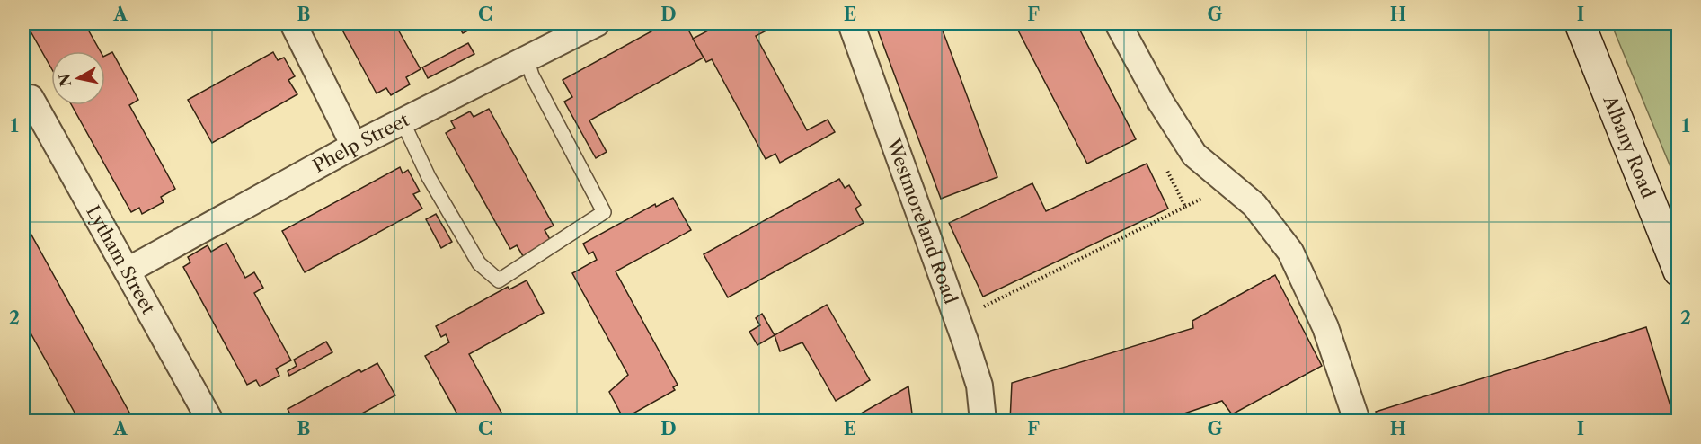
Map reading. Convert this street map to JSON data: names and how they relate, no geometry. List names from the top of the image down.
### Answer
{
  "streets": {
    "main road": ["Albany Road"],
    "street": ["Phelp Street", "Westmoreland Road", "Lytham Street"]
  },
  "crossings": [
    ["Phelp Street", "Lytham Street"]
  ],
  "north": "left",
  "grid": {
    "columns": [
      "A",
      "B",
      "C",
      "D",
      "E",
      "F",
      "G",
      "H",
      "I"
    ],
    "rows": ["1", "2"]
  }
}
